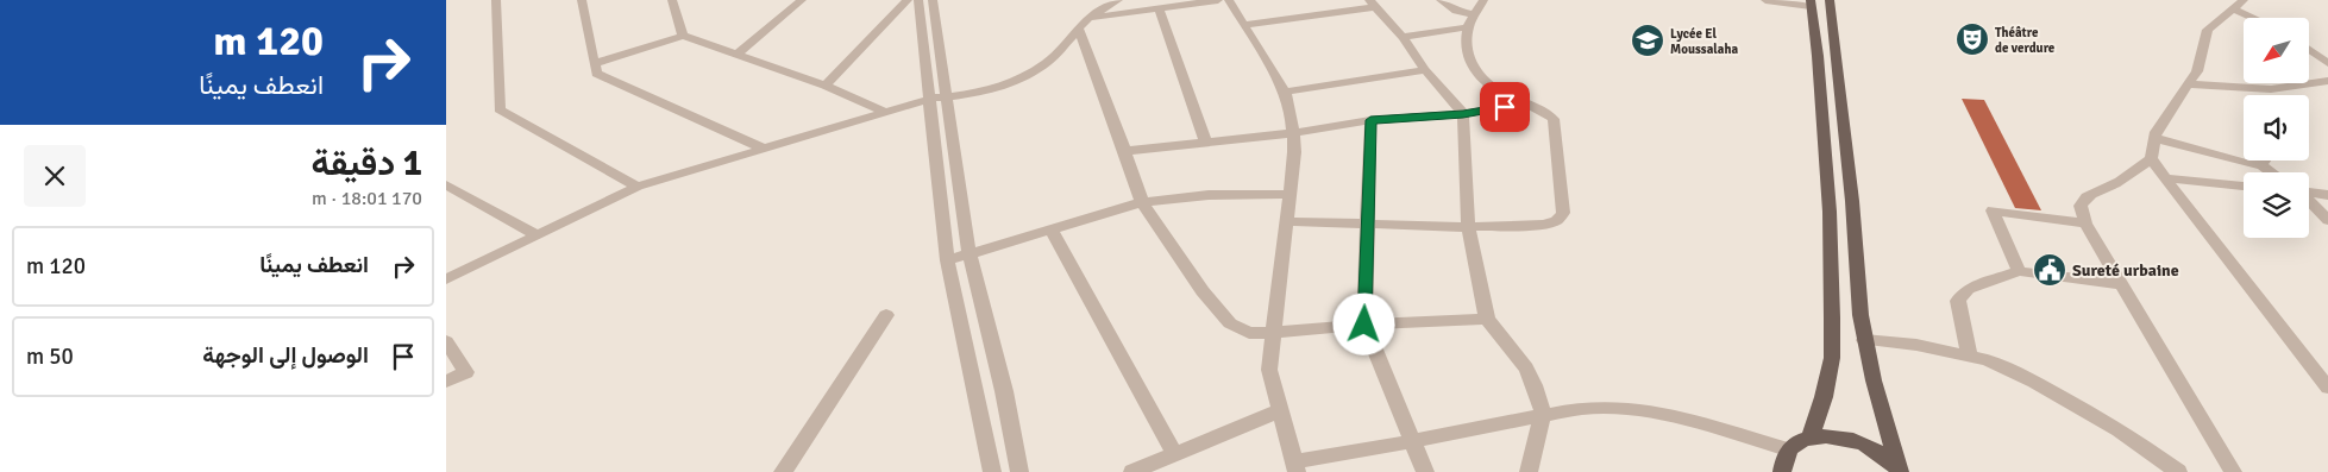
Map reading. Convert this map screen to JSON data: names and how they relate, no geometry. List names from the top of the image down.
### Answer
{
  "places": {
    "theatre": ["Théâtre de verdure"],
    "school or university": ["Lycée El Moussalaha"],
    "public building": ["Sureté urbaine"]
  },
  "north": "bottom left",
  "page": {
    "turn": ["120 m", "انعطف يمينًا"],
    "heading": ["1 دقيقة", "170 m · 18:01"],
    "list": [
      {
        "name": "انعطف يمينًا",
        "value": "120 m"
      },
      {
        "name": "الوصول إلى الوجهة",
        "value": "50 m"
      }
    ]
  }
}
